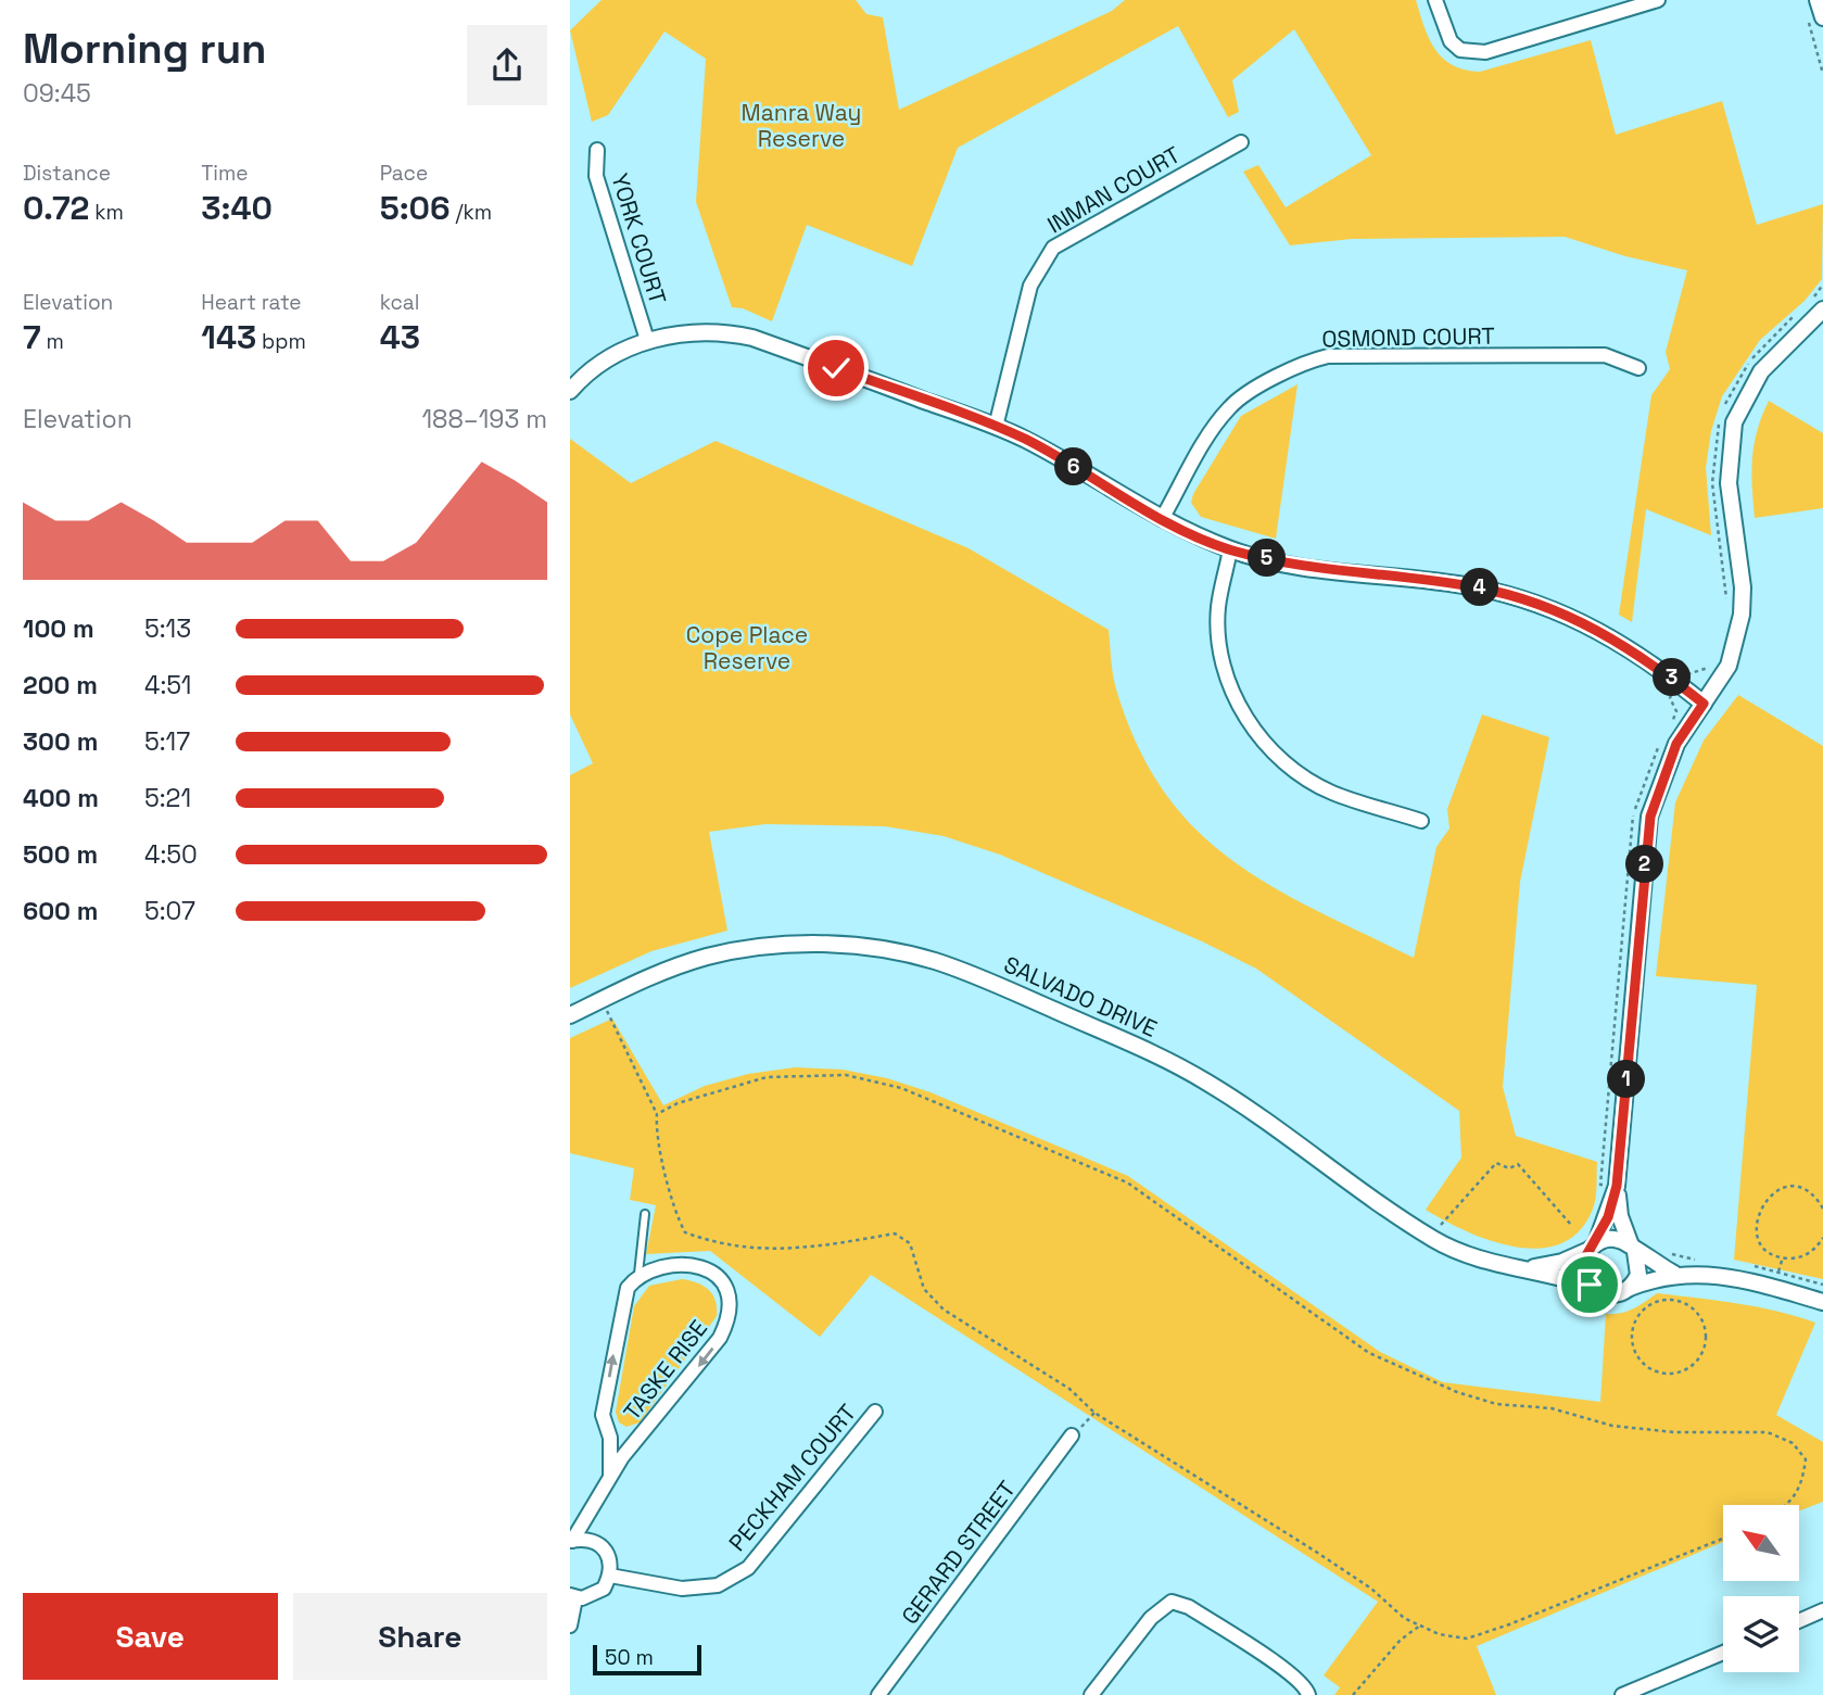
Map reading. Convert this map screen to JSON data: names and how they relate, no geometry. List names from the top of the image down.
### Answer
{
  "streets": {
    "street": [
      "INMAN COURT",
      "YORK COURT",
      "OSMOND COURT",
      "SALVADO DRIVE",
      "TASKE RISE",
      "PECKHAM COURT",
      "GERARD STREET"
    ]
  },
  "parks": ["Manra Way Reserve", "Cope Place Reserve"],
  "scale_bar": "50 m",
  "north": "top left",
  "page": {
    "heading": ["Morning run", "09:45"],
    "stats": [
      ["Distance", "0.72 km"],
      ["Time", "3:40"],
      ["Pace", "5:06 /km"],
      ["Elevation", "7 m"],
      ["Heart rate", "143 bpm"],
      ["kcal", "43"]
    ],
    "chart": ["Elevation", "188–193 m"],
    "pins": [
      "6",
      "5",
      "4",
      "3",
      "2",
      "1"
    ],
    "list": [
      {
        "name": "100 m",
        "note": "5:13"
      },
      {
        "name": "200 m",
        "note": "4:51"
      },
      {
        "name": "300 m",
        "note": "5:17"
      },
      {
        "name": "400 m",
        "note": "5:21"
      },
      {
        "name": "500 m",
        "note": "4:50"
      },
      {
        "name": "600 m",
        "note": "5:07"
      }
    ],
    "buttons": ["Save", "Share"],
    "scale": "50 m"
  }
}
